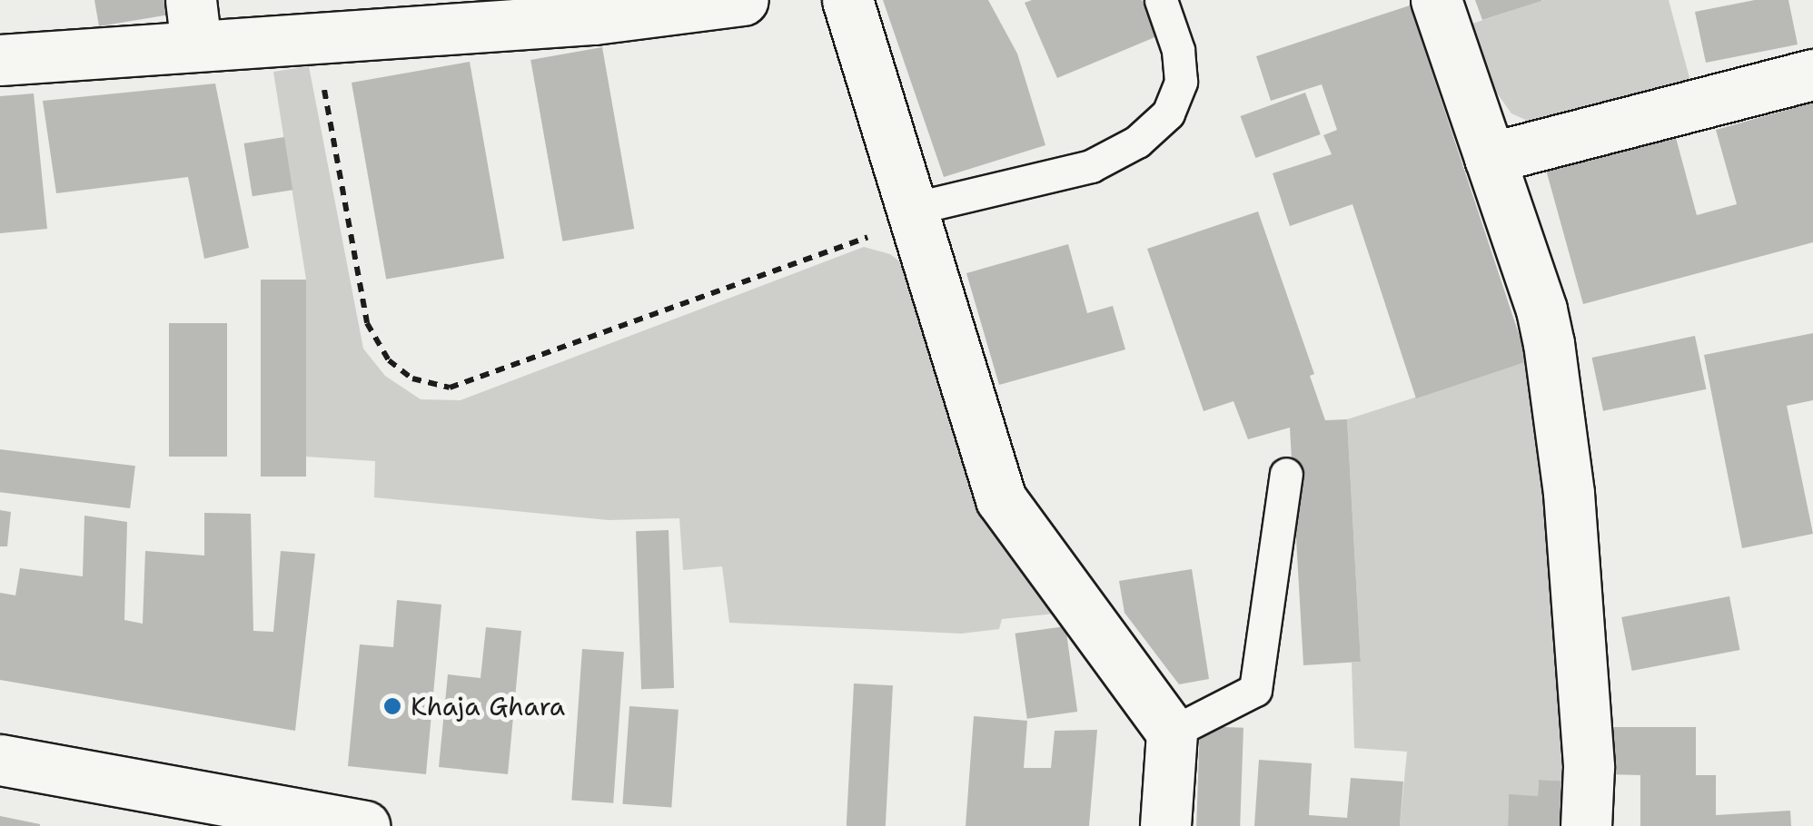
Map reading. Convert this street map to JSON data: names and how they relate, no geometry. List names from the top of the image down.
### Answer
{
  "places": ["Khaja Ghara"]
}
